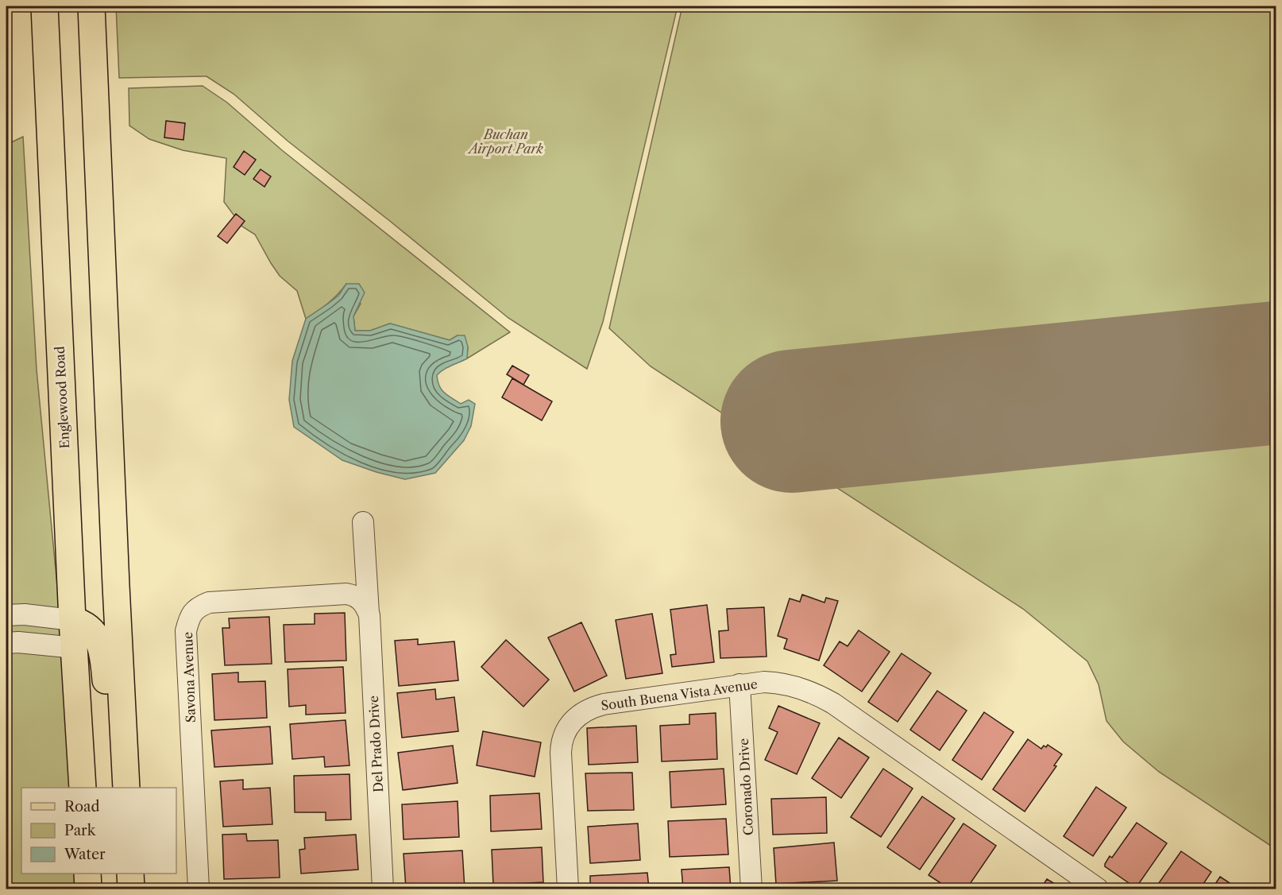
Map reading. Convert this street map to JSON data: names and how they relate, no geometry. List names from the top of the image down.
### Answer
{
  "streets": {
    "main road": ["Englewood Road"],
    "street": [
      "Savona Avenue",
      "South Buena Vista Avenue",
      "Del Prado Drive",
      "Coronado Drive"
    ]
  },
  "crossings": [
    ["Savona Avenue", "Del Prado Drive"],
    ["South Buena Vista Avenue", "Coronado Drive"]
  ],
  "parks": ["Buchan Airport Park"],
  "legend": ["Road", "Park", "Water"]
}
